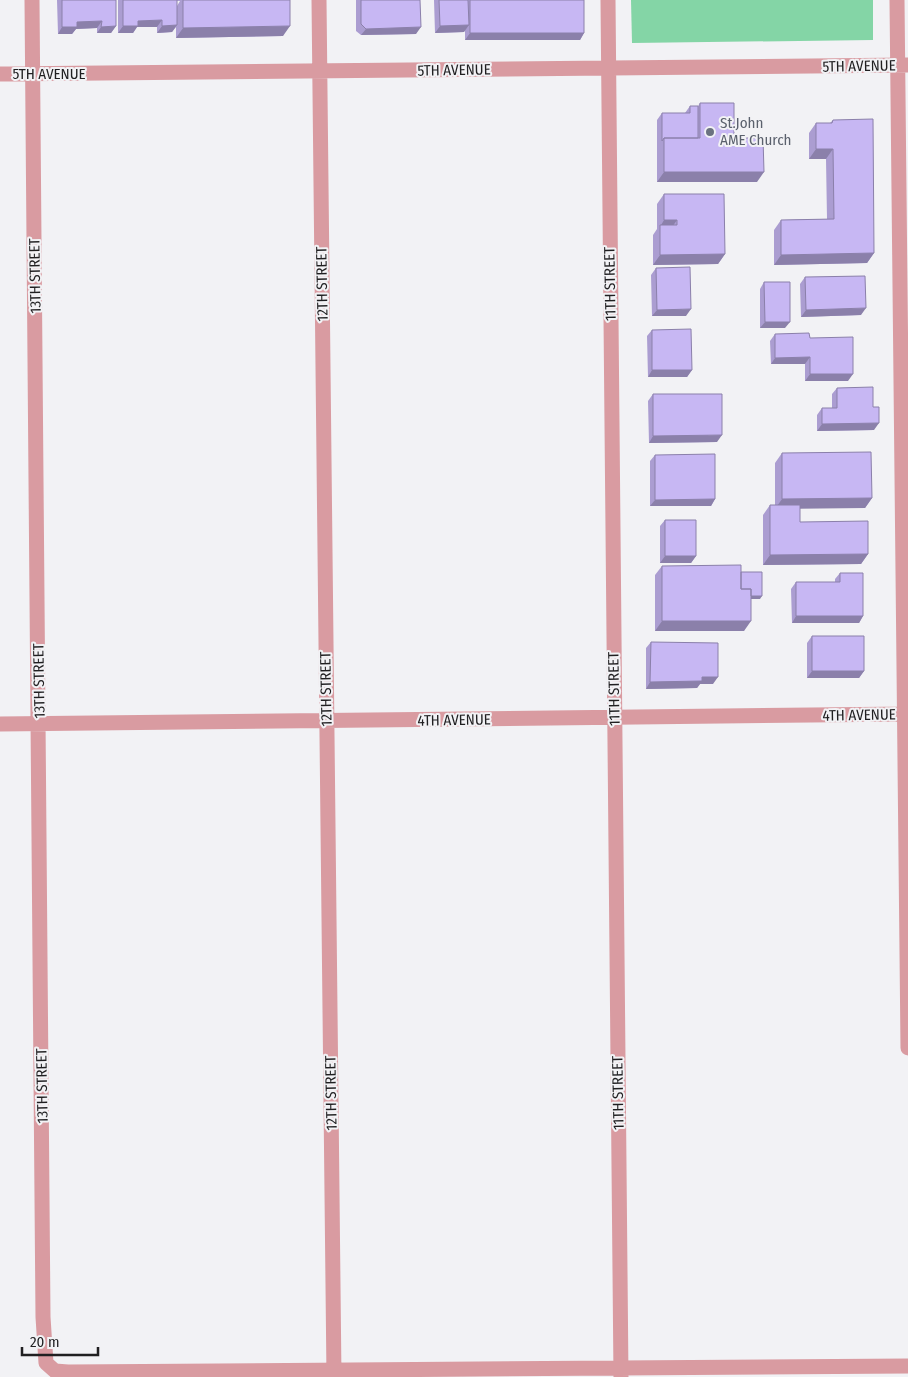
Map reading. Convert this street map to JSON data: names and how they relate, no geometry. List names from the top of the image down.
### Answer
{
  "streets": {
    "street": [
      "5TH AVENUE",
      "13TH STREET",
      "12TH STREET",
      "11TH STREET",
      "4TH AVENUE"
    ]
  },
  "crossings": [
    ["5TH AVENUE", "13TH STREET"],
    ["5TH AVENUE", "12TH STREET"],
    ["5TH AVENUE", "11TH STREET"],
    ["13TH STREET", "12TH STREET"],
    ["13TH STREET", "4TH AVENUE"],
    ["12TH STREET", "4TH AVENUE"],
    ["11TH STREET", "4TH AVENUE"]
  ],
  "places": ["St.John AME Church"],
  "scale_bar": "20 m"
}
